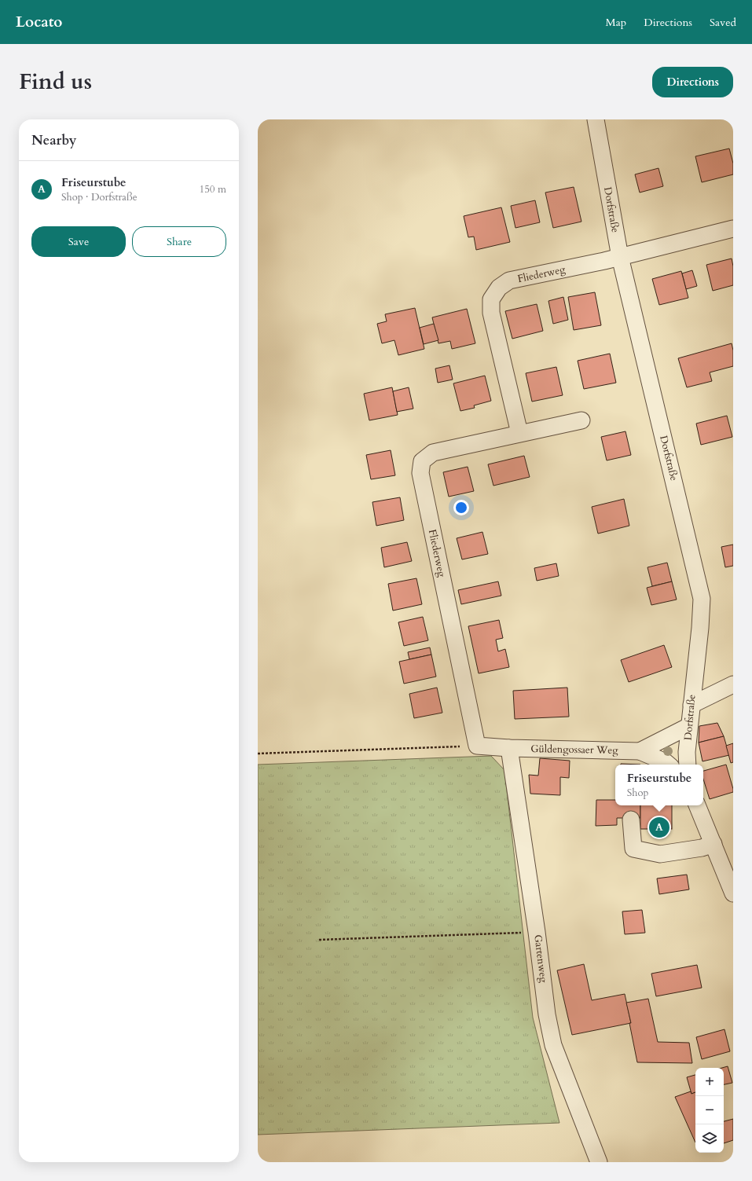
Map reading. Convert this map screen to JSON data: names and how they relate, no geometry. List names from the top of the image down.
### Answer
{
  "streets": {
    "street": [
      "Dorfstraße",
      "Fliederweg",
      "Güldengossaer Weg",
      "Gartenweg"
    ]
  },
  "crossings": [
    ["Dorfstraße", "Fliederweg"],
    ["Dorfstraße", "Güldengossaer Weg"],
    ["Fliederweg", "Güldengossaer Weg"],
    ["Güldengossaer Weg", "Gartenweg"]
  ],
  "page": {
    "header": "Locato",
    "nav": ["Map", "Directions", "Saved"],
    "title": "Find us",
    "buttons": [
      "Directions",
      ["Save", "Share"]
    ],
    "heading": "Nearby",
    "list": [
      {
        "mark": "A",
        "name": "Friseurstube",
        "note": "Shop · Dorfstraße",
        "value": "150 m"
      }
    ],
    "popup": ["Friseurstube", "Shop"],
    "pins": "A",
    "map_buttons": ["+", "−"]
  }
}
